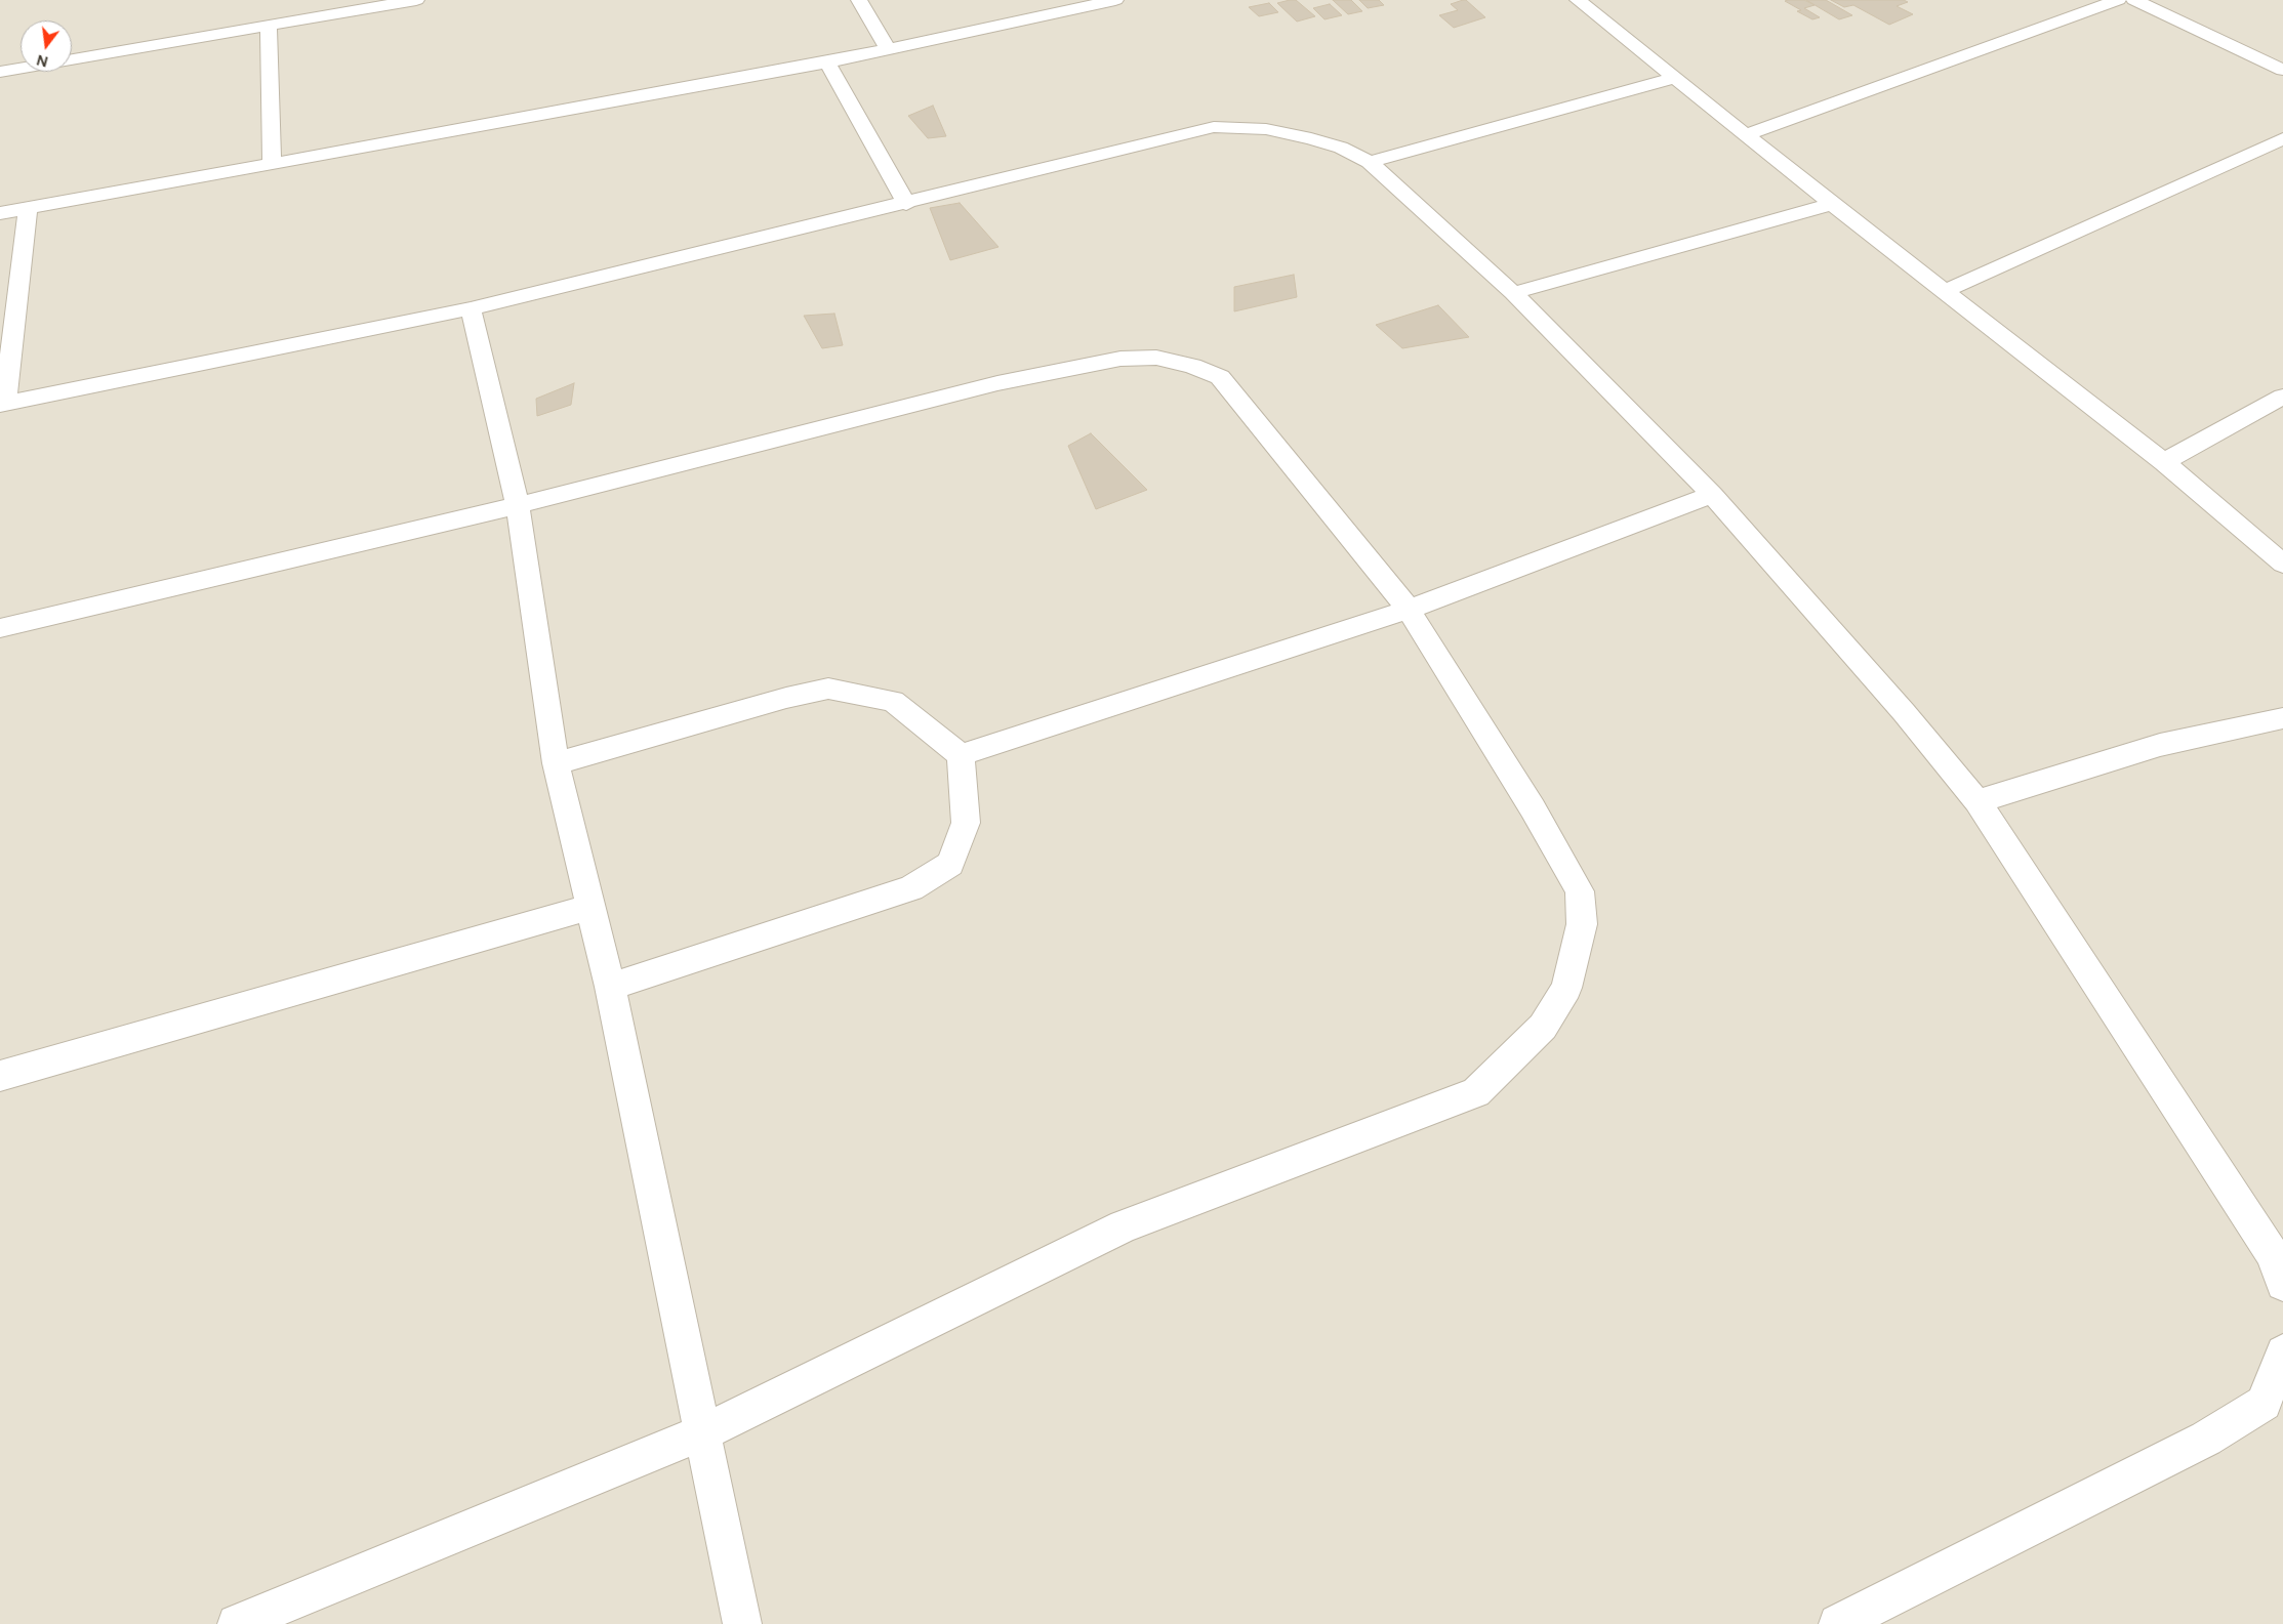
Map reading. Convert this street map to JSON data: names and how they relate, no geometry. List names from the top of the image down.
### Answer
{
  "north": "bottom"
}
